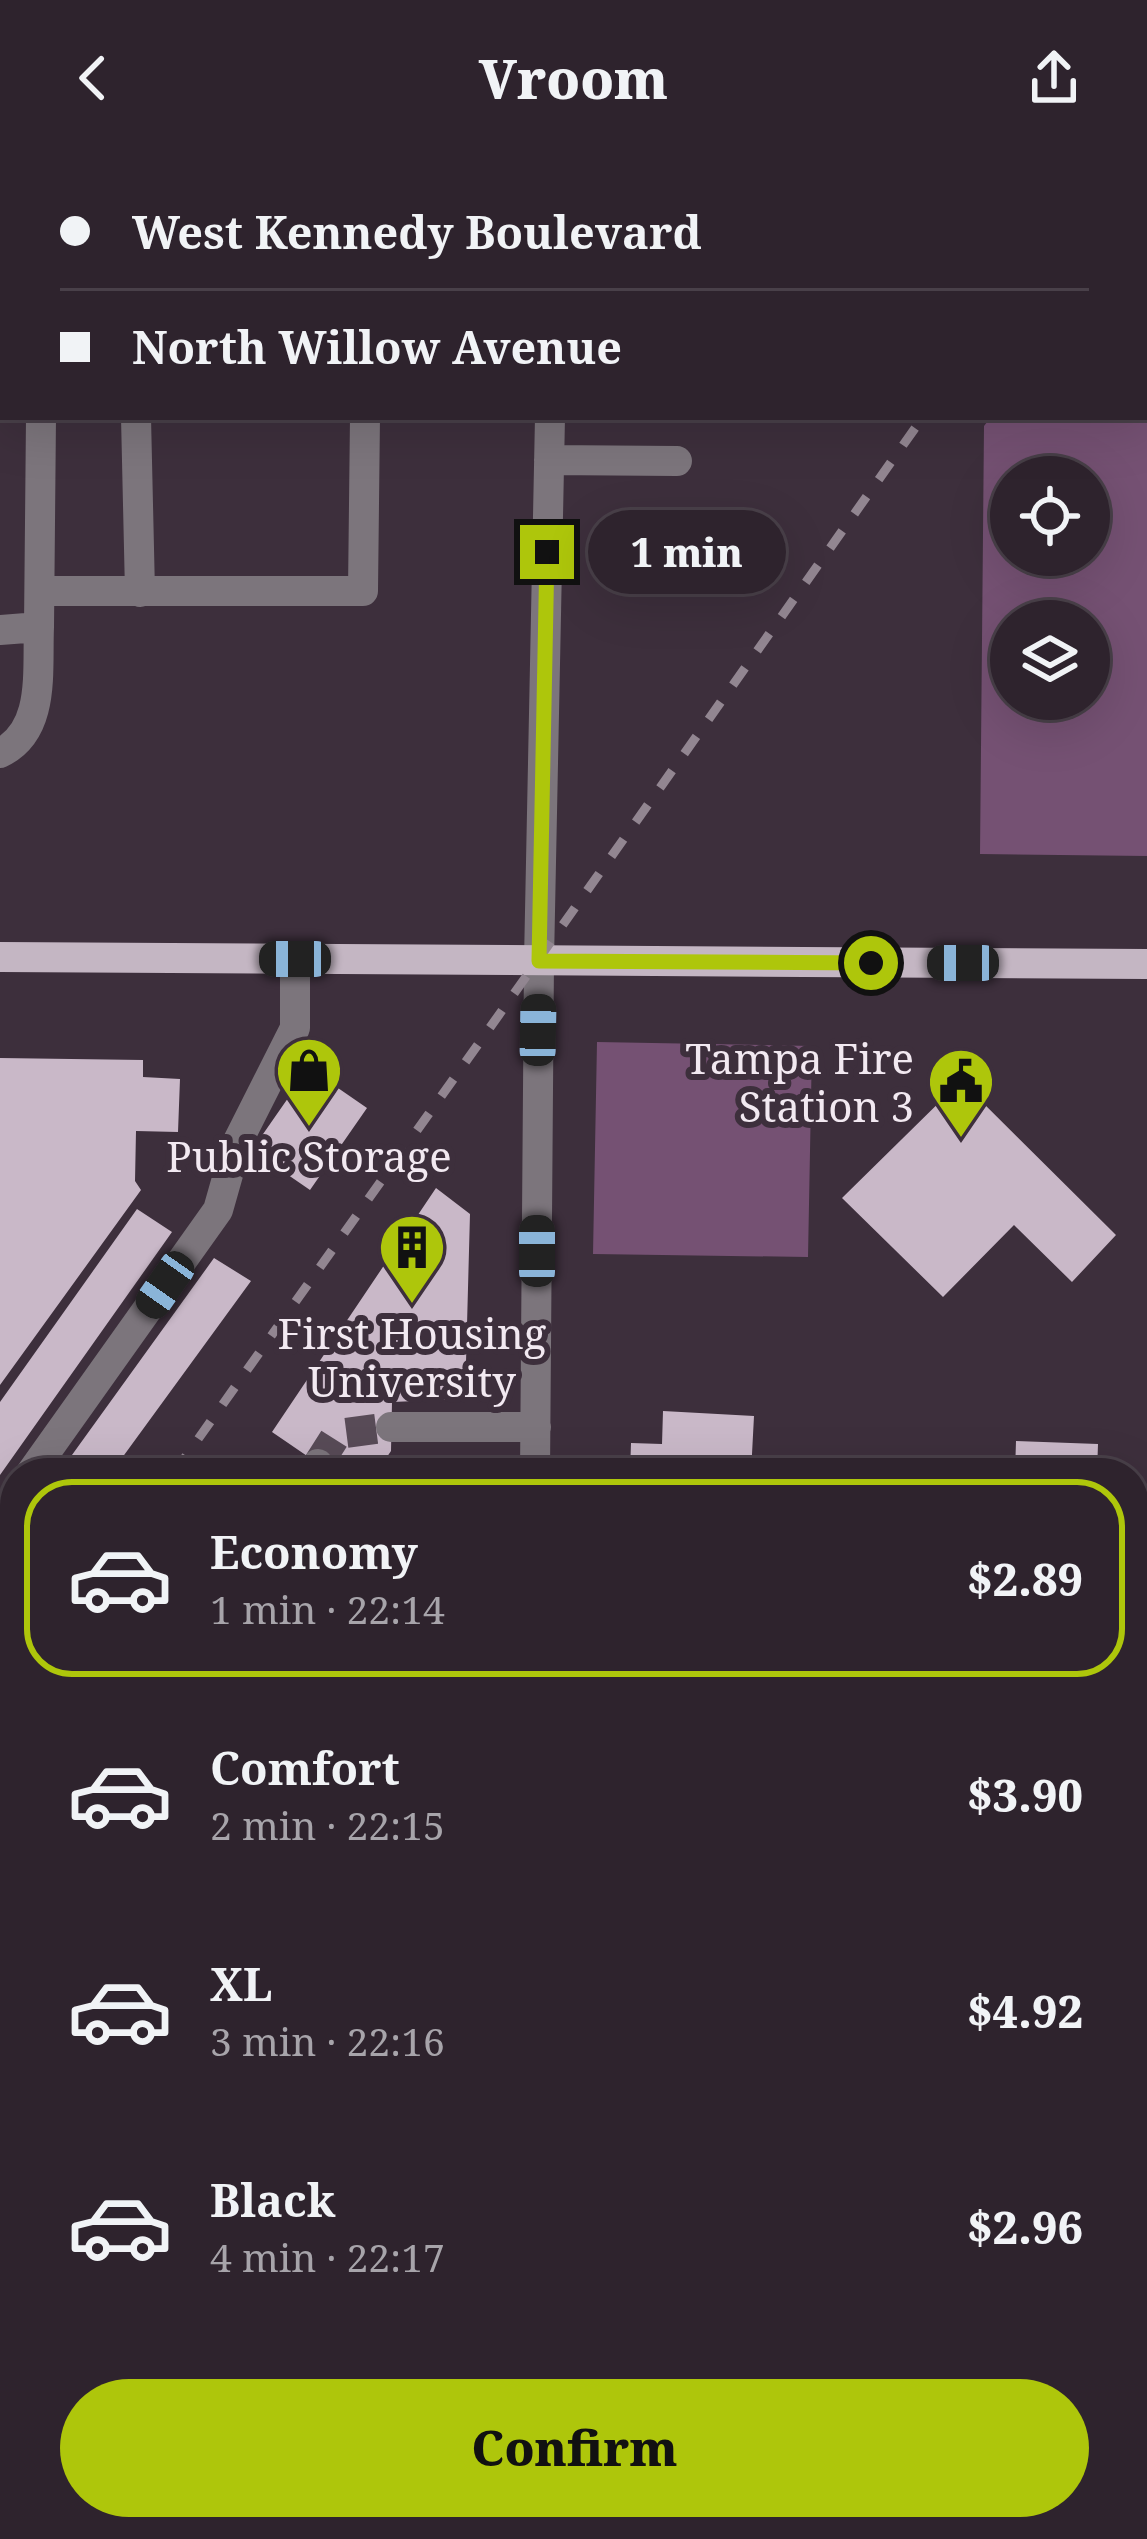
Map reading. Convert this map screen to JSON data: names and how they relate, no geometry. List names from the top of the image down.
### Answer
{
  "places": {
    "shop": ["Public Storage"],
    "public building": ["Tampa Fire Station 3"],
    "building": ["First Housing University"]
  },
  "page": {
    "header": "Vroom",
    "banner": ["West Kennedy Boulevard", "North Willow Avenue"],
    "bubble": "1 min",
    "list": [
      {
        "name": "Economy",
        "note": "1 min · 22:14",
        "value": "$2.89"
      },
      {
        "name": "Comfort",
        "note": "2 min · 22:15",
        "value": "$3.90"
      },
      {
        "name": "XL",
        "note": "3 min · 22:16",
        "value": "$4.92"
      },
      {
        "name": "Black",
        "note": "4 min · 22:17",
        "value": "$2.96"
      }
    ],
    "buttons": "Confirm"
  }
}
